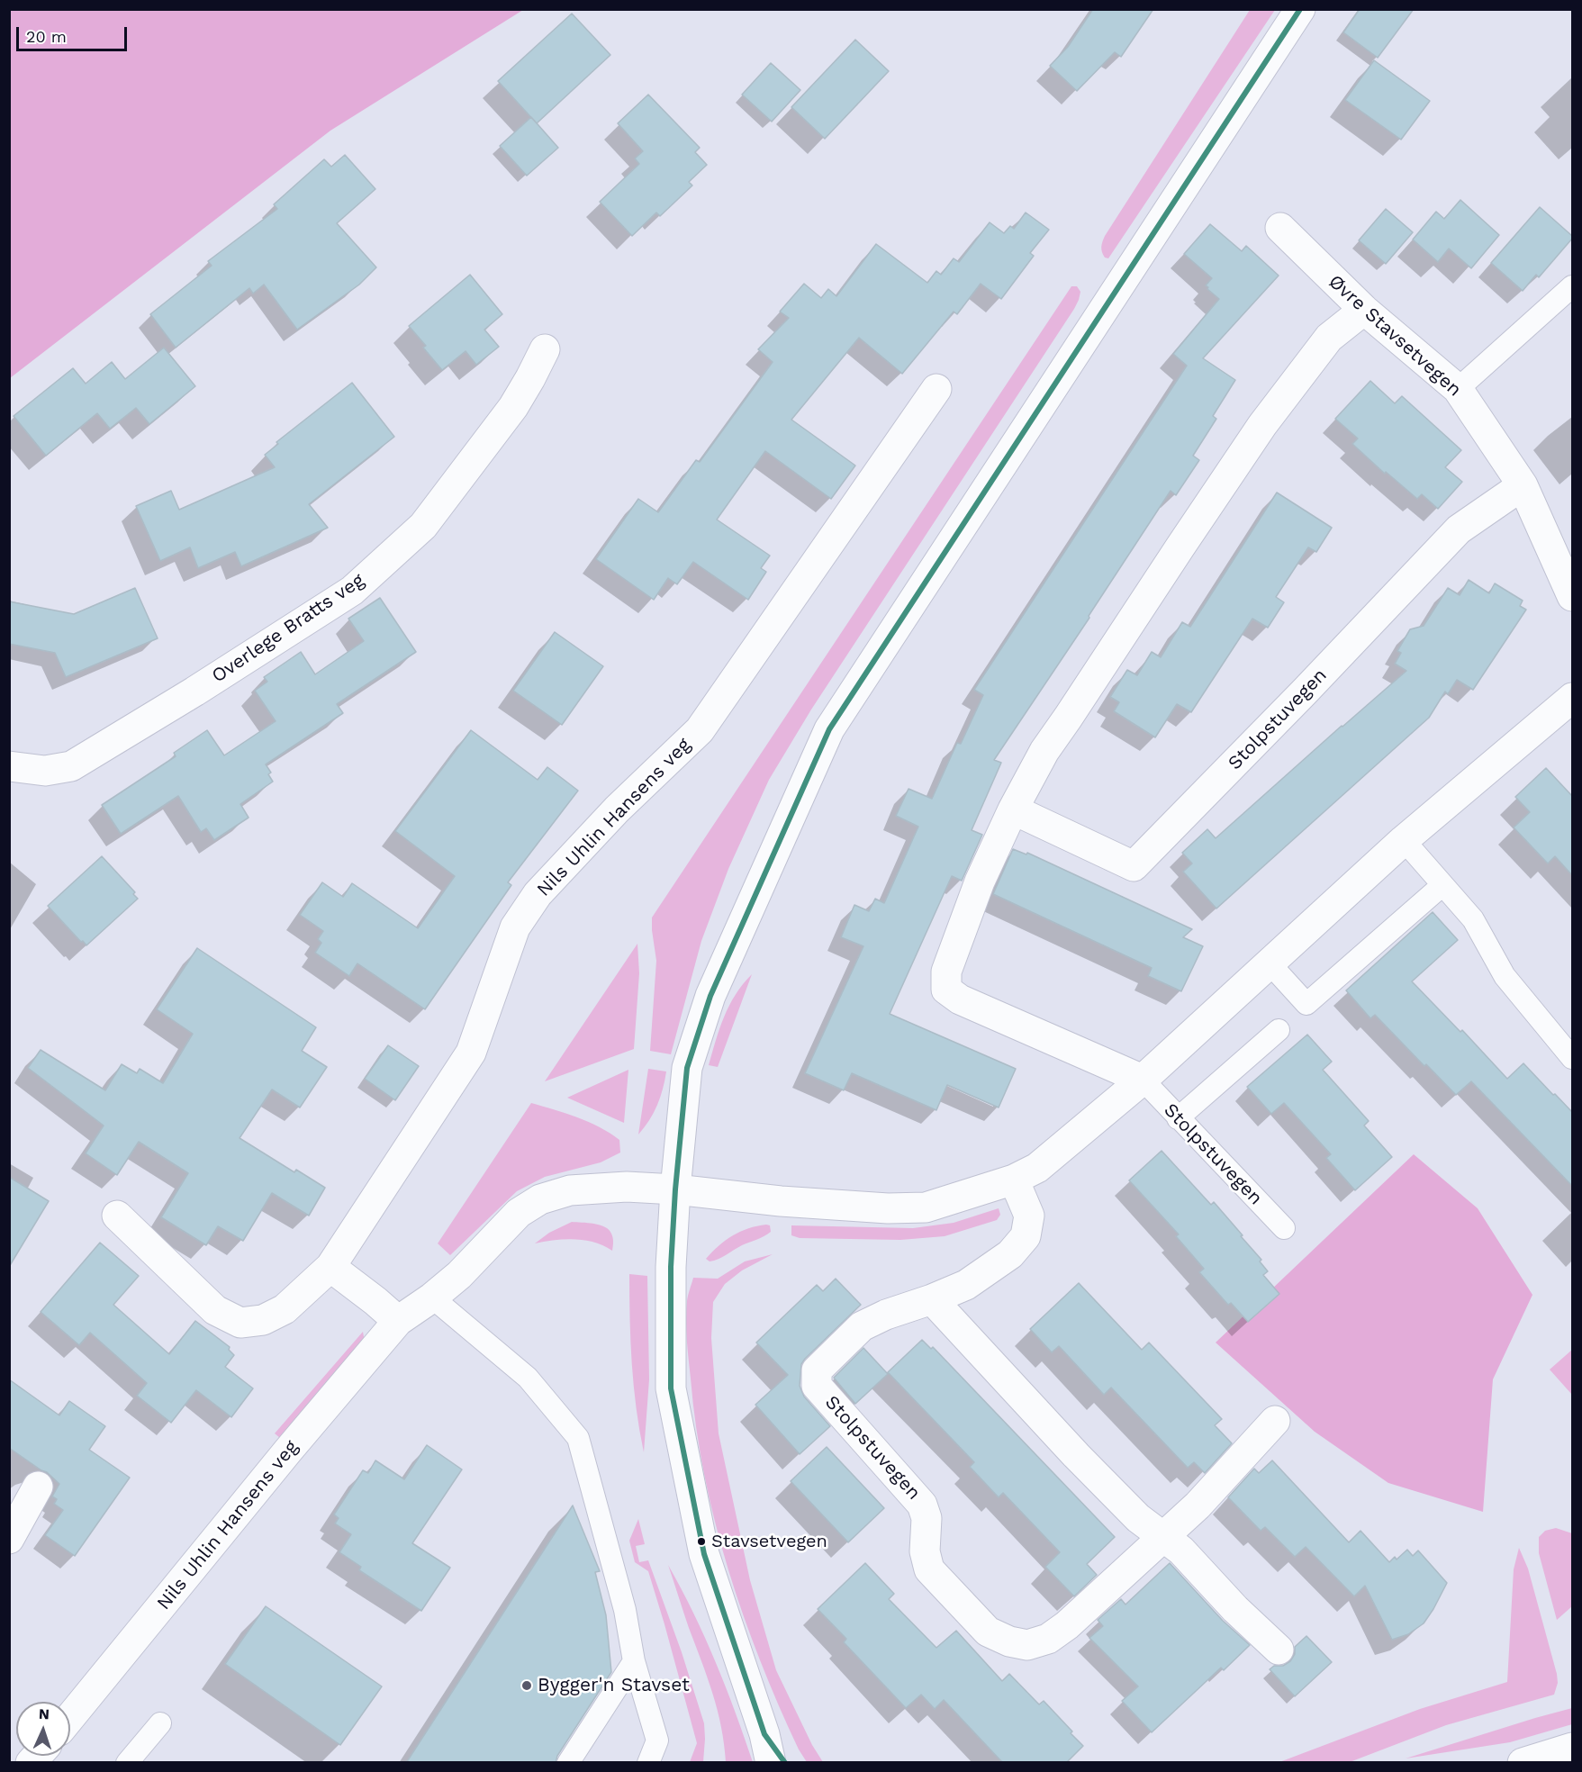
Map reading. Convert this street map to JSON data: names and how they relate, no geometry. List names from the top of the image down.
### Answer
{
  "streets": {
    "street": [
      "Øvre Stavsetvegen",
      "Overlege Bratts veg",
      "Stolpstuvegen",
      "Nils Uhlin Hansens veg"
    ]
  },
  "crossings": [
    ["Øvre Stavsetvegen", "Stolpstuvegen"]
  ],
  "places": ["Stavsetvegen", "Bygger'n Stavset"],
  "scale_bar": "20 m",
  "north": "top"
}
